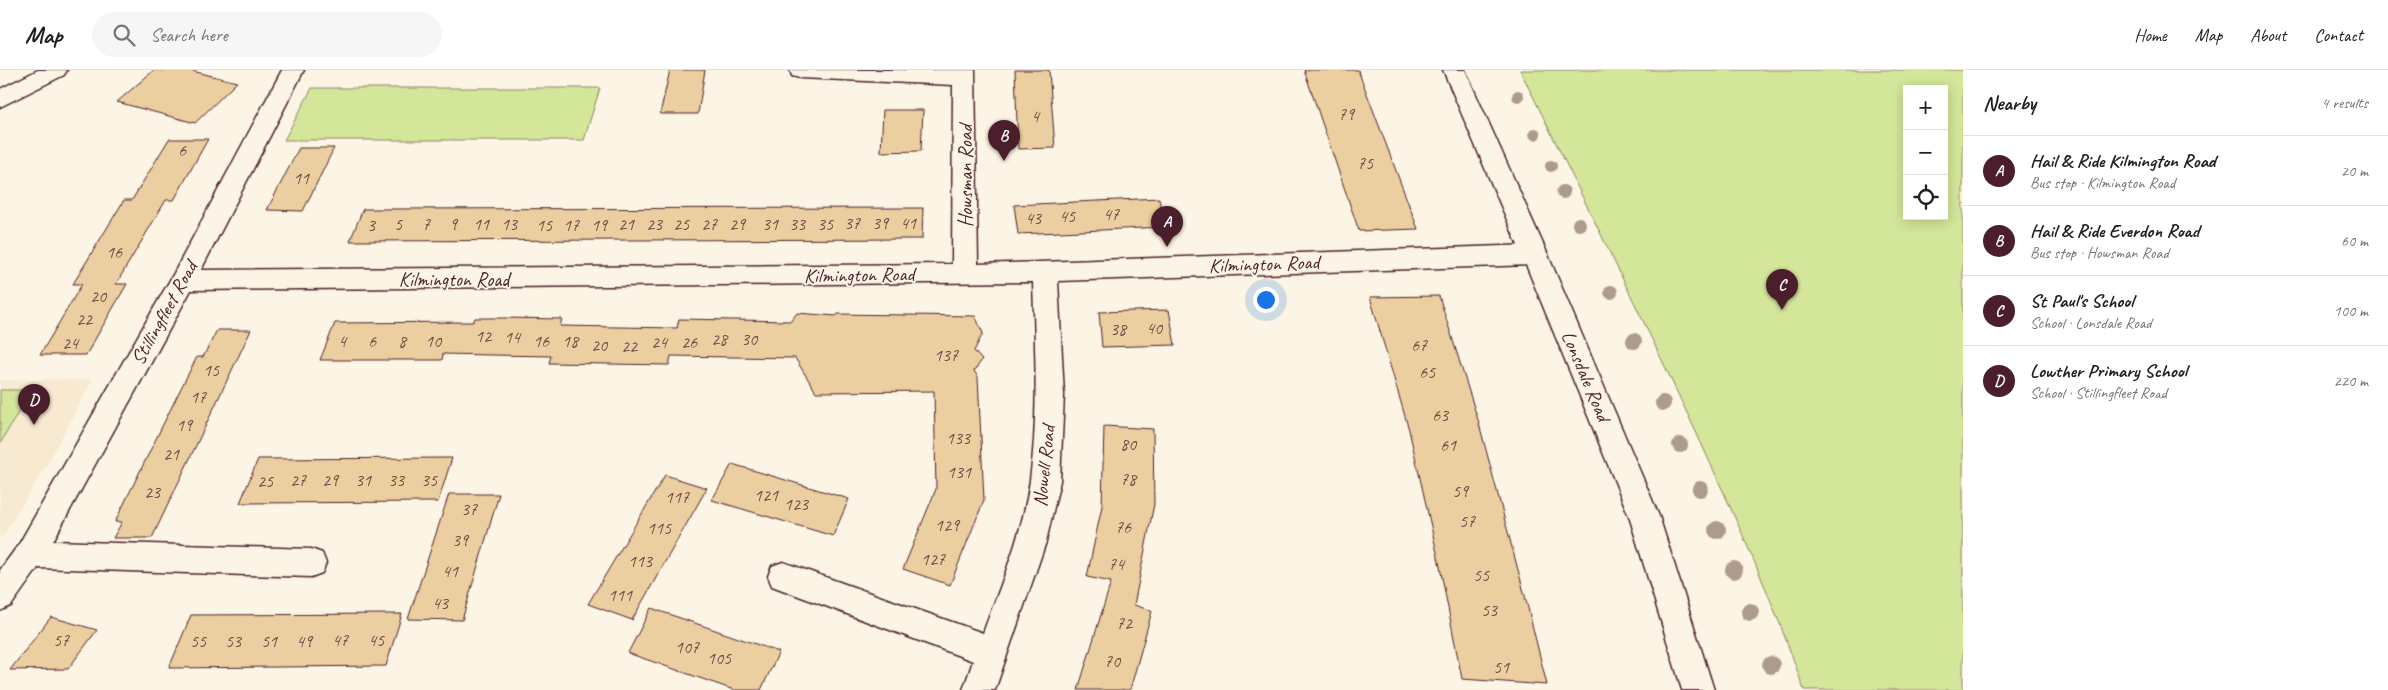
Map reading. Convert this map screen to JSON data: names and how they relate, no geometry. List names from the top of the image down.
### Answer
{
  "streets": {
    "street": [
      "Howsman Road",
      "Kilmington Road",
      "Stillingfleet Road",
      "Lonsdale Road",
      "Nowell Road"
    ]
  },
  "crossings": [
    ["Howsman Road", "Kilmington Road"],
    ["Kilmington Road", "Stillingfleet Road"],
    ["Kilmington Road", "Lonsdale Road"],
    ["Kilmington Road", "Nowell Road"]
  ],
  "house_numbers": [
    "79",
    "4",
    "6",
    "75",
    "11",
    "47",
    "45",
    "43",
    "37",
    "39",
    "41",
    "5",
    "7",
    "9",
    "11",
    "13",
    "21",
    "23",
    "25",
    "27",
    "29",
    "31",
    "33",
    "35",
    "3",
    "15",
    "17",
    "19",
    "16",
    "20",
    "22",
    "40",
    "38",
    "12",
    "14",
    "28",
    "30",
    "4",
    "6",
    "8",
    "10",
    "16",
    "18",
    "24",
    "26",
    "24",
    "20",
    "67",
    "22",
    "137",
    "15",
    "65",
    "17",
    "63",
    "19",
    "133",
    "80",
    "61",
    "21",
    "131",
    "78",
    "27",
    "29",
    "31",
    "33",
    "35",
    "25",
    "59",
    "23",
    "121",
    "117",
    "123",
    "37",
    "57",
    "129",
    "76",
    "115",
    "39",
    "127",
    "113",
    "74",
    "41",
    "55",
    "111",
    "43",
    "53",
    "72",
    "57",
    "47",
    "45",
    "55",
    "53",
    "51",
    "49",
    "107",
    "105",
    "70",
    "51"
  ],
  "page": {
    "header": "Map",
    "search": "Search here",
    "nav": [
      "Home",
      "Map",
      "About",
      "Contact"
    ],
    "heading": ["Nearby", "4 results"],
    "map_buttons": ["+", "−"],
    "pins": [
      "B",
      "A",
      "C",
      "D"
    ],
    "list": [
      {
        "mark": "A",
        "name": "Hail & Ride Kilmington Road",
        "note": "Bus stop · Kilmington Road",
        "value": "20 m"
      },
      {
        "mark": "B",
        "name": "Hail & Ride Everdon Road",
        "note": "Bus stop · Howsman Road",
        "value": "60 m"
      },
      {
        "mark": "C",
        "name": "St Paul's School",
        "note": "School · Lonsdale Road",
        "value": "100 m"
      },
      {
        "mark": "D",
        "name": "Lowther Primary School",
        "note": "School · Stillingfleet Road",
        "value": "220 m"
      }
    ]
  }
}
